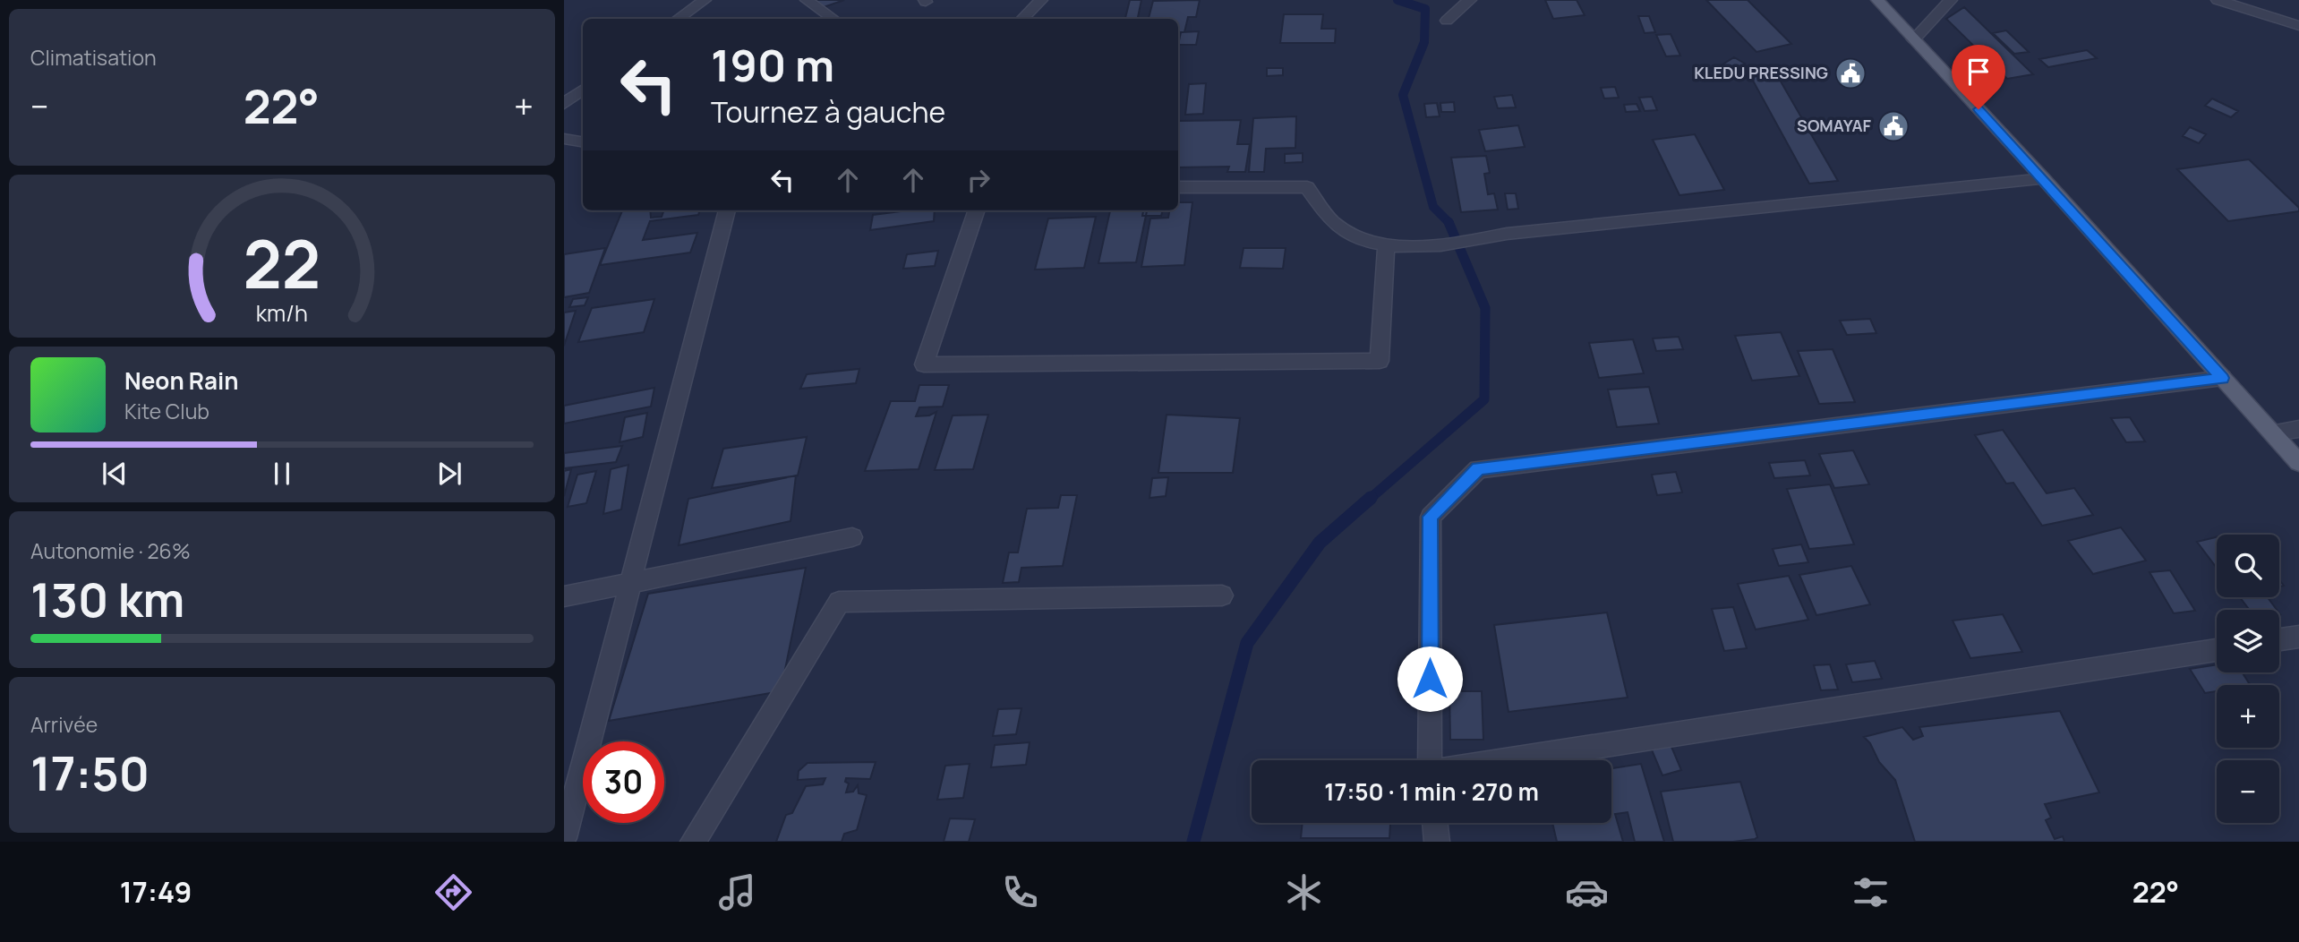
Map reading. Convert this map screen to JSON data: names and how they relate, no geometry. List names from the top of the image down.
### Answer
{
  "places": {
    "public building": ["KLEDU PRESSING", "SOMAYAF"]
  },
  "page": {
    "tile": [
      "Climatisation",
      ["Autonomie · 26%", "130 km"],
      ["Arrivée", "17:50"]
    ],
    "turn": ["190 m", "Tournez à gauche"],
    "heat": ["−", "22°", "+"],
    "song": ["Neon Rain", "Kite Club"],
    "map_buttons": ["+", "−"],
    "limit": "30",
    "trip": "17:50 · 1 min · 270 m",
    "tabs": ["17:49", "22°"],
    "gauge": ["22", "km/h"]
  }
}
